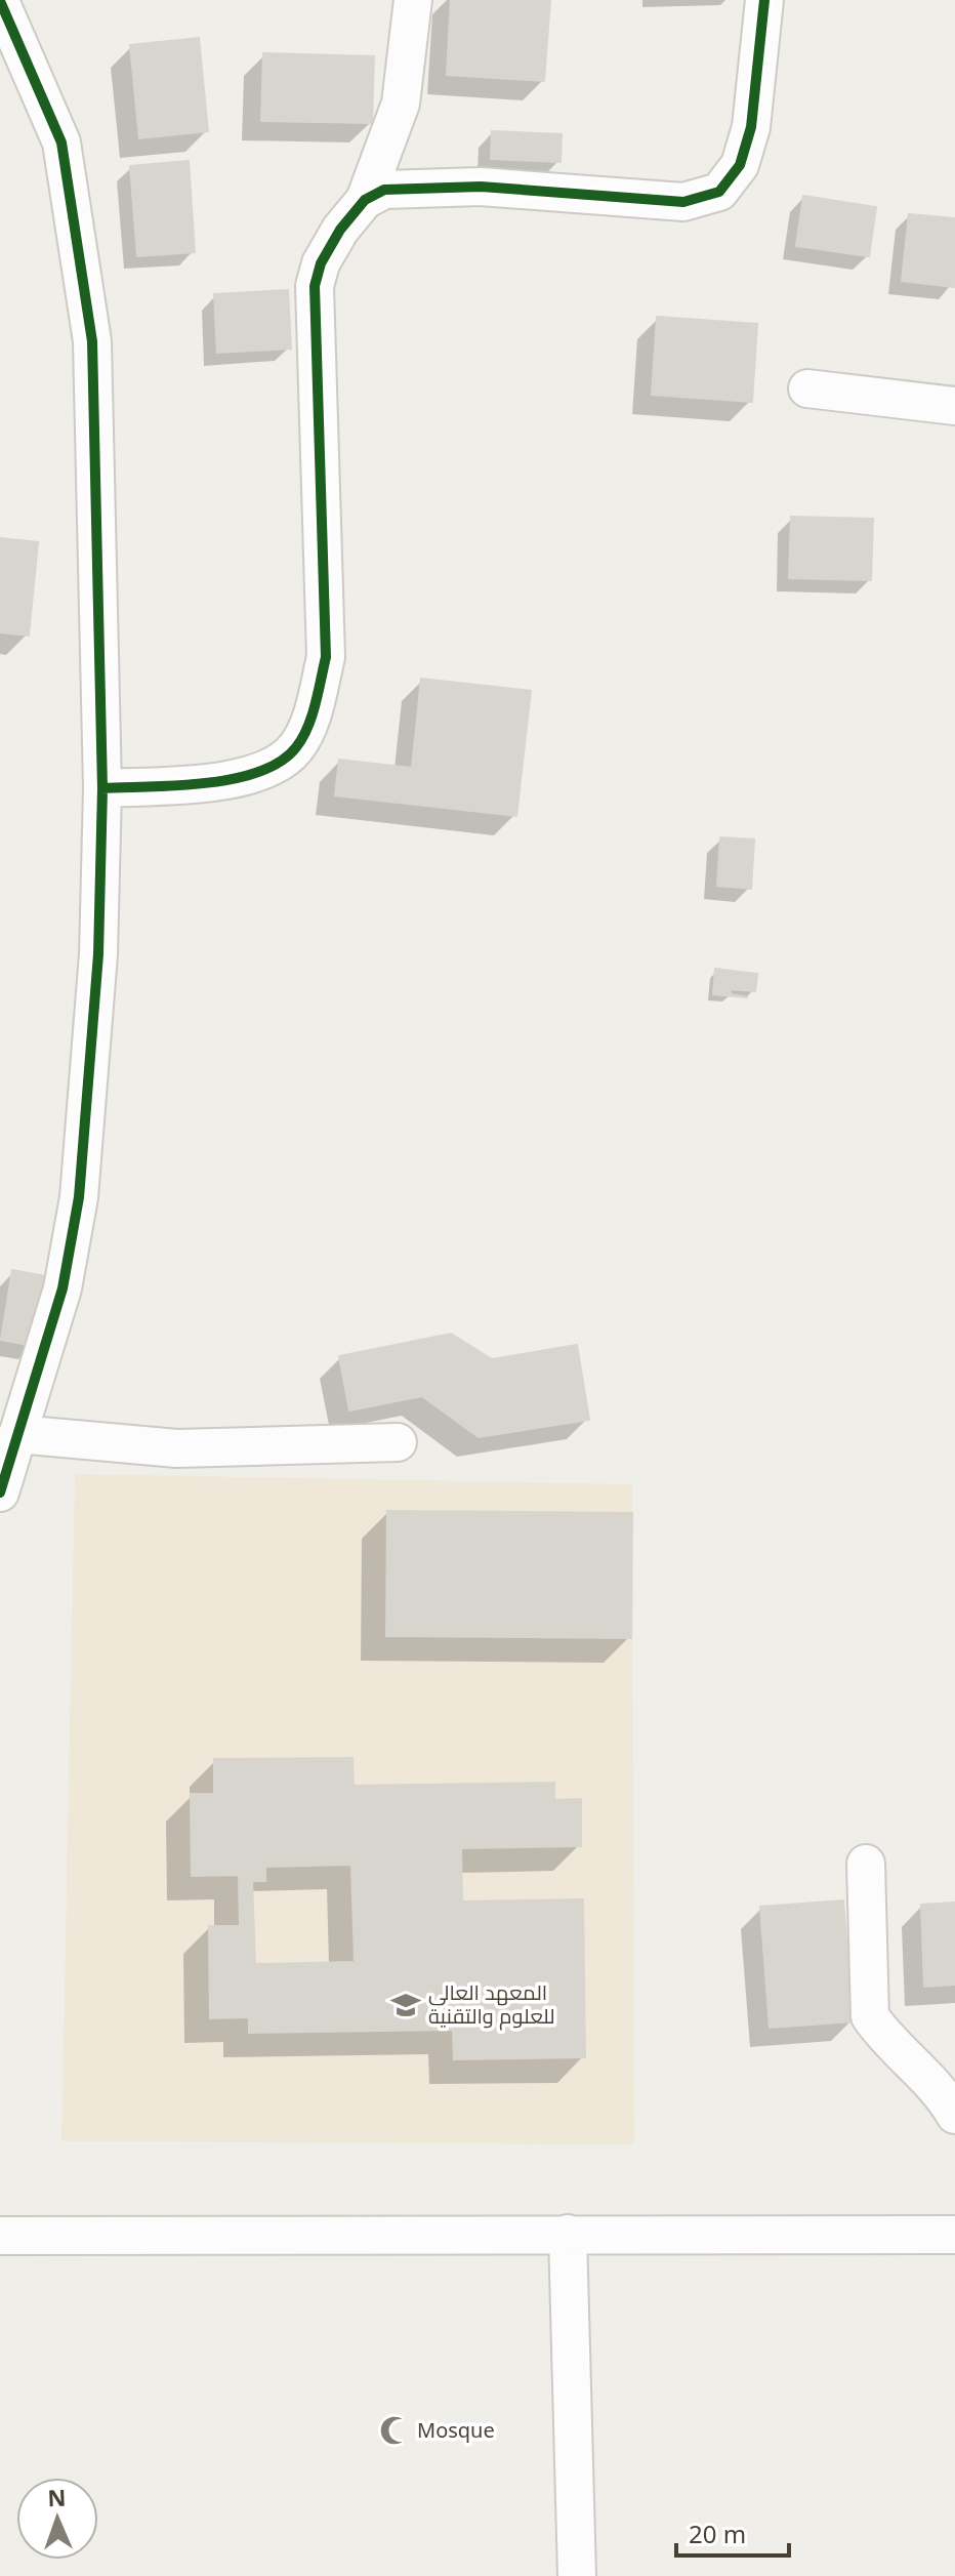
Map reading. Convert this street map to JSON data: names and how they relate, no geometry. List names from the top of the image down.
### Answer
{
  "places": {
    "school or university": ["المعهد العالي للعلوم والتقنية"],
    "mosque": ["Mosque"]
  },
  "scale_bar": "20 m",
  "north": "top"
}
